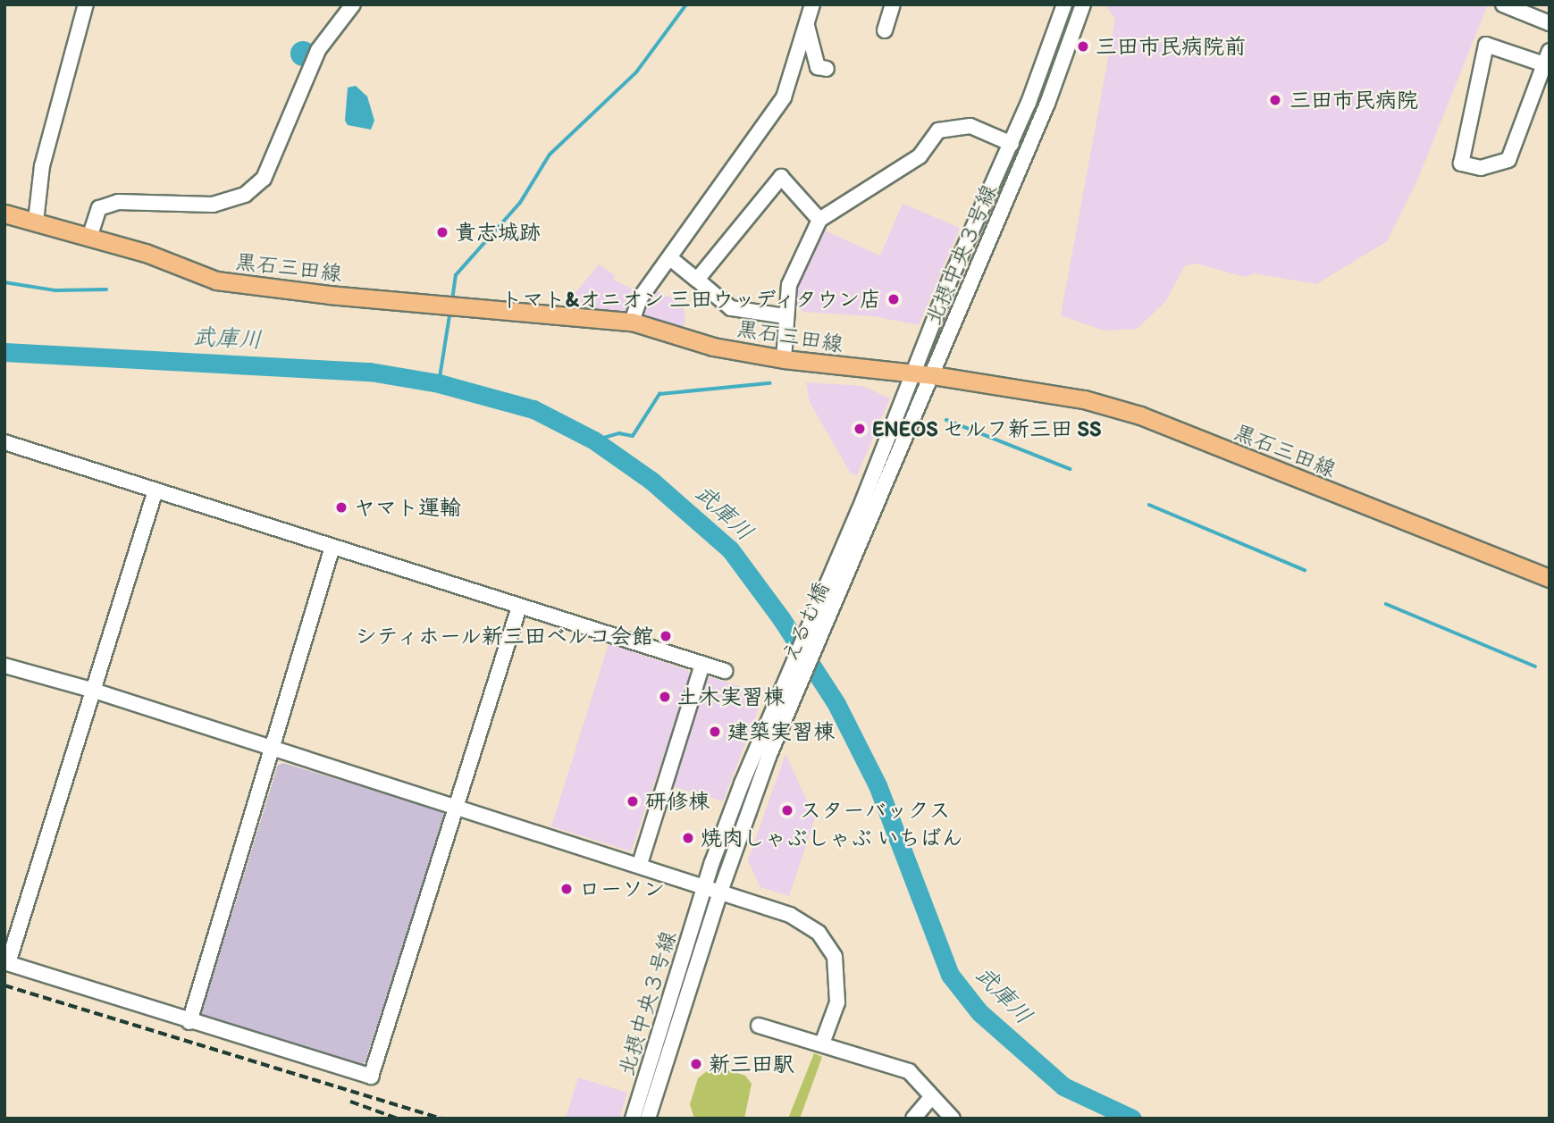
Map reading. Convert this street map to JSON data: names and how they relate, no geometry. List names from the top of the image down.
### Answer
{
  "streets": {
    "main road": ["黒石三田線"],
    "street": ["北摂中央３号線", "えるむ橋"]
  },
  "crossings": [
    ["北摂中央３号線", "黒石三田線"],
    ["北摂中央３号線", "えるむ橋"]
  ],
  "water": ["武庫川"],
  "places": [
    "三田市民病院前",
    "三田市民病院",
    "貴志城跡",
    "トマト&オニオン 三田ウッディタウン店",
    "ENEOS セルフ新三田 SS",
    "ヤマト運輸",
    "シティホール新三田ベルコ会館",
    "土木実習棟",
    "建築実習棟",
    "研修棟",
    "スターバックス",
    "焼肉しゃぶしゃぶ いちばん",
    "ローソン",
    "新三田駅"
  ]
}
